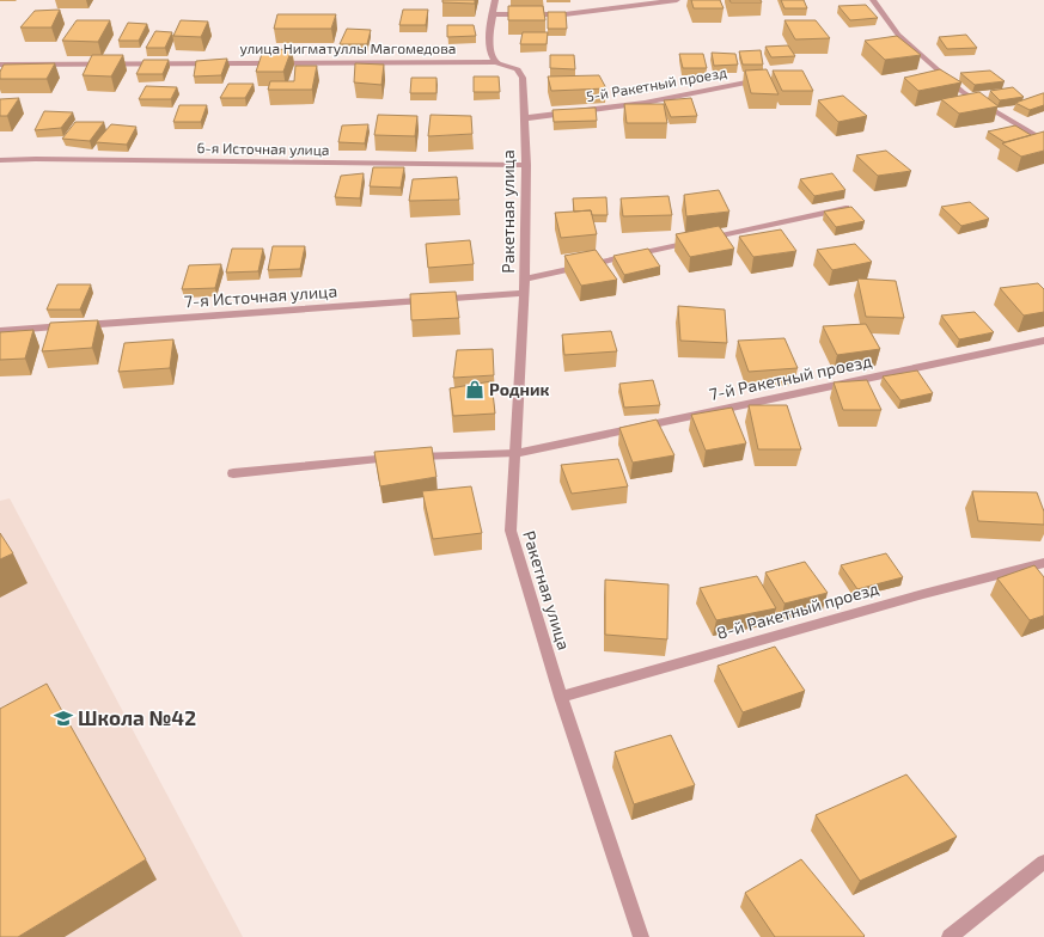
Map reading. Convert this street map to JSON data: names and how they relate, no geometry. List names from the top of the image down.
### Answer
{
  "streets": {
    "street": [
      "улица Нигматуллы Магомедова",
      "5-й Ракетный проезд",
      "6-я Источная улица",
      "Ракетная улица",
      "7-я Источная улица",
      "7-й Ракетный проезд",
      "8-й Ракетный проезд"
    ]
  },
  "crossings": [
    ["улица Нигматуллы Магомедова", "Ракетная улица"],
    ["5-й Ракетный проезд", "Ракетная улица"],
    ["6-я Источная улица", "Ракетная улица"],
    ["Ракетная улица", "7-я Источная улица"],
    ["Ракетная улица", "7-й Ракетный проезд"],
    ["Ракетная улица", "8-й Ракетный проезд"]
  ],
  "places": {
    "shop": ["Родник"],
    "school or university": ["Школа №42"]
  }
}
